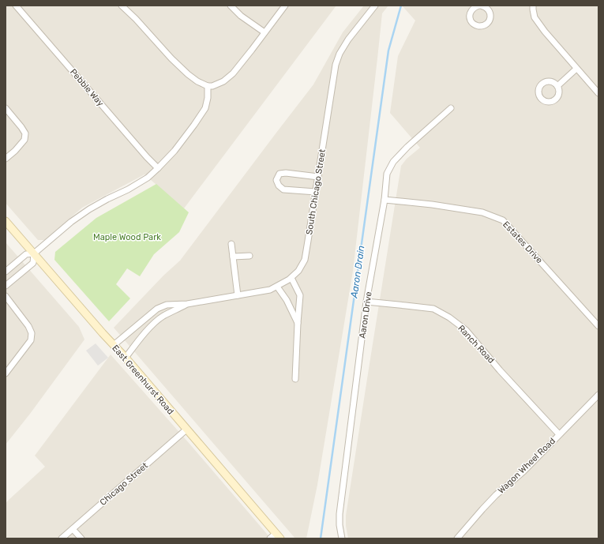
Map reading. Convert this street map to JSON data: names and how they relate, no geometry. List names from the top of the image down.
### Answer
{
  "streets": {
    "main road": ["East Greenhurst Road"],
    "street": [
      "Pebble Way",
      "South Chicago Street",
      "Estates Drive",
      "Aaron Drive",
      "Ranch Road",
      "Wagon Wheel Road",
      "Chicago Street"
    ]
  },
  "crossings": [
    ["South Chicago Street", "East Greenhurst Road"],
    ["Estates Drive", "Aaron Drive"],
    ["Aaron Drive", "Ranch Road"],
    ["Ranch Road", "Wagon Wheel Road"],
    ["East Greenhurst Road", "Chicago Street"]
  ],
  "water": ["Aaron Drain"],
  "parks": ["Maple Wood Park"]
}
